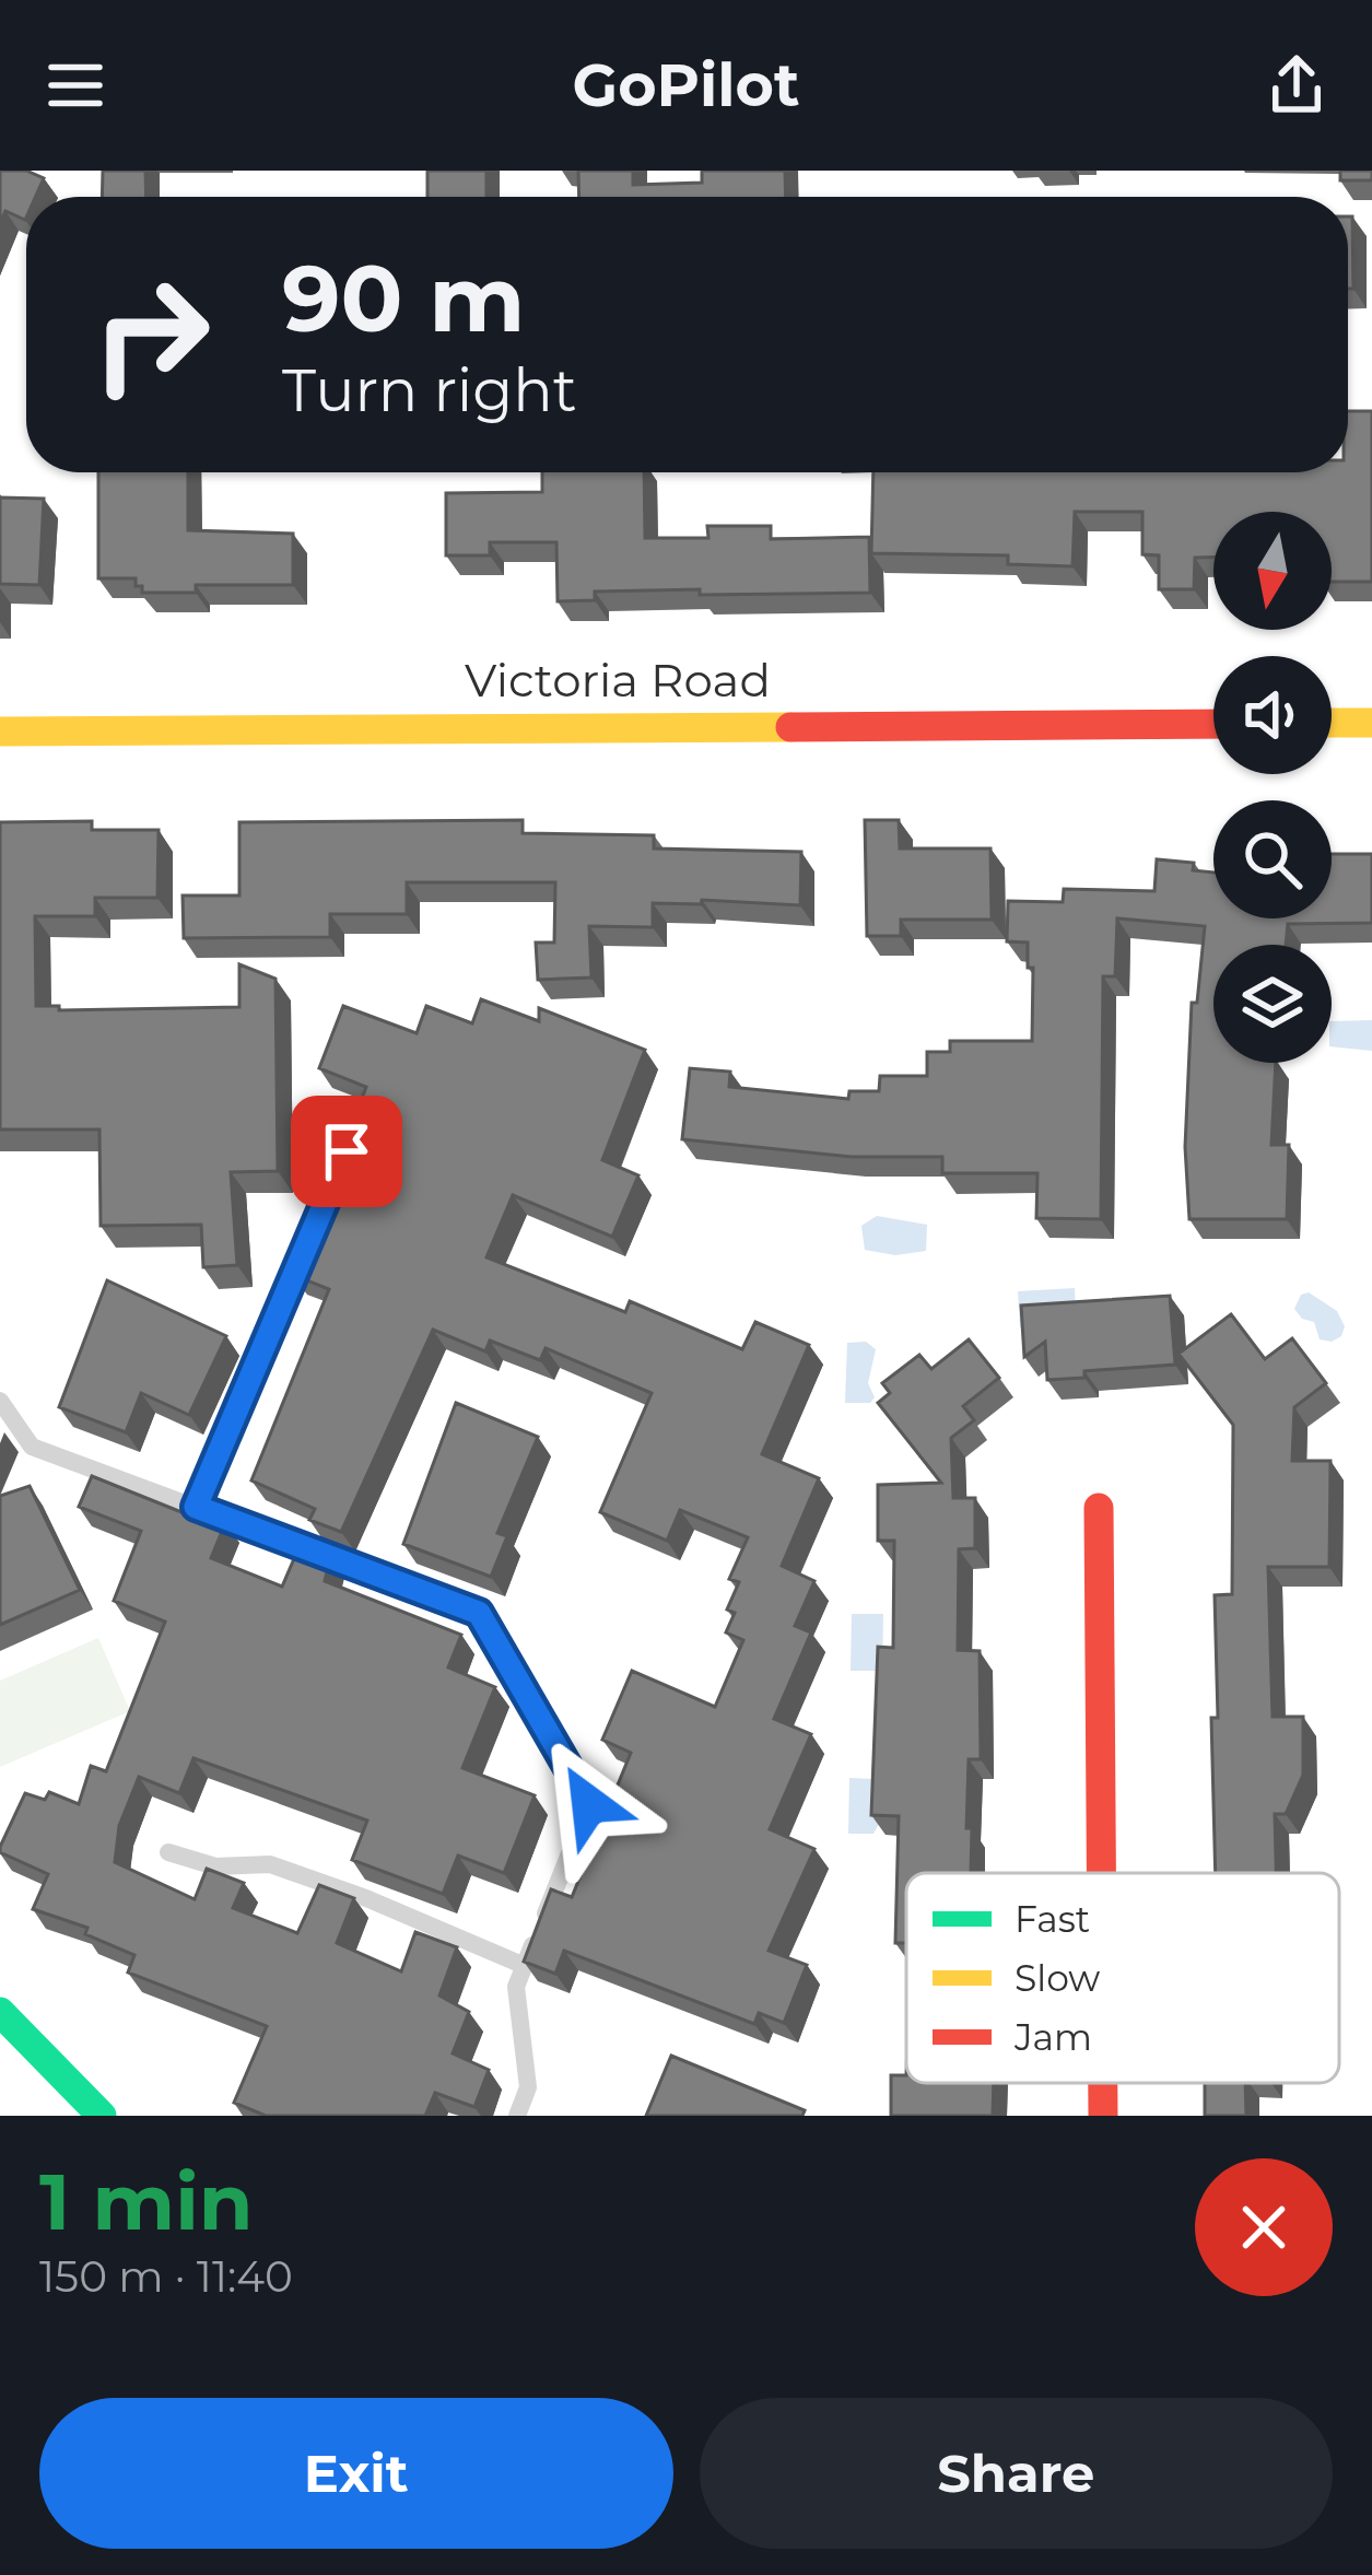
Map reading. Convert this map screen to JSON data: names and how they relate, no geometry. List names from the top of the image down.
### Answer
{
  "streets": {
    "street": ["Victoria Road"]
  },
  "legend": ["Fast", "Slow", "Jam"],
  "north": "bottom",
  "page": {
    "header": "GoPilot",
    "turn": ["90 m", "Turn right"],
    "heading": ["1 min", "150 m · 11:40"],
    "buttons": ["Exit", "Share"]
  }
}
